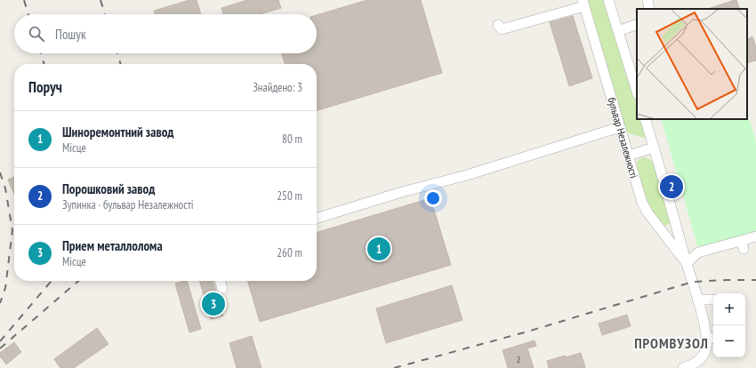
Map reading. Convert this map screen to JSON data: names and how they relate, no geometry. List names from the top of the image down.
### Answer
{
  "streets": {
    "street": ["бульвар Незалежності"]
  },
  "districts": ["ПРОМВУЗОЛ"],
  "house_numbers": ["2"],
  "page": {
    "search": "Пошук",
    "heading": ["Поруч", "Знайдено: 3"],
    "list": [
      {
        "mark": "1",
        "name": "Шиноремонтний завод",
        "note": "Місце",
        "value": "80 m"
      },
      {
        "mark": "2",
        "name": "Порошковий завод",
        "note": "Зупинка · бульвар Незалежності",
        "value": "250 m"
      },
      {
        "mark": "3",
        "name": "Прием металлолома",
        "note": "Місце",
        "value": "260 m"
      }
    ],
    "pins": ["2", "1", "3"],
    "map_buttons": ["+", "−"]
  }
}
